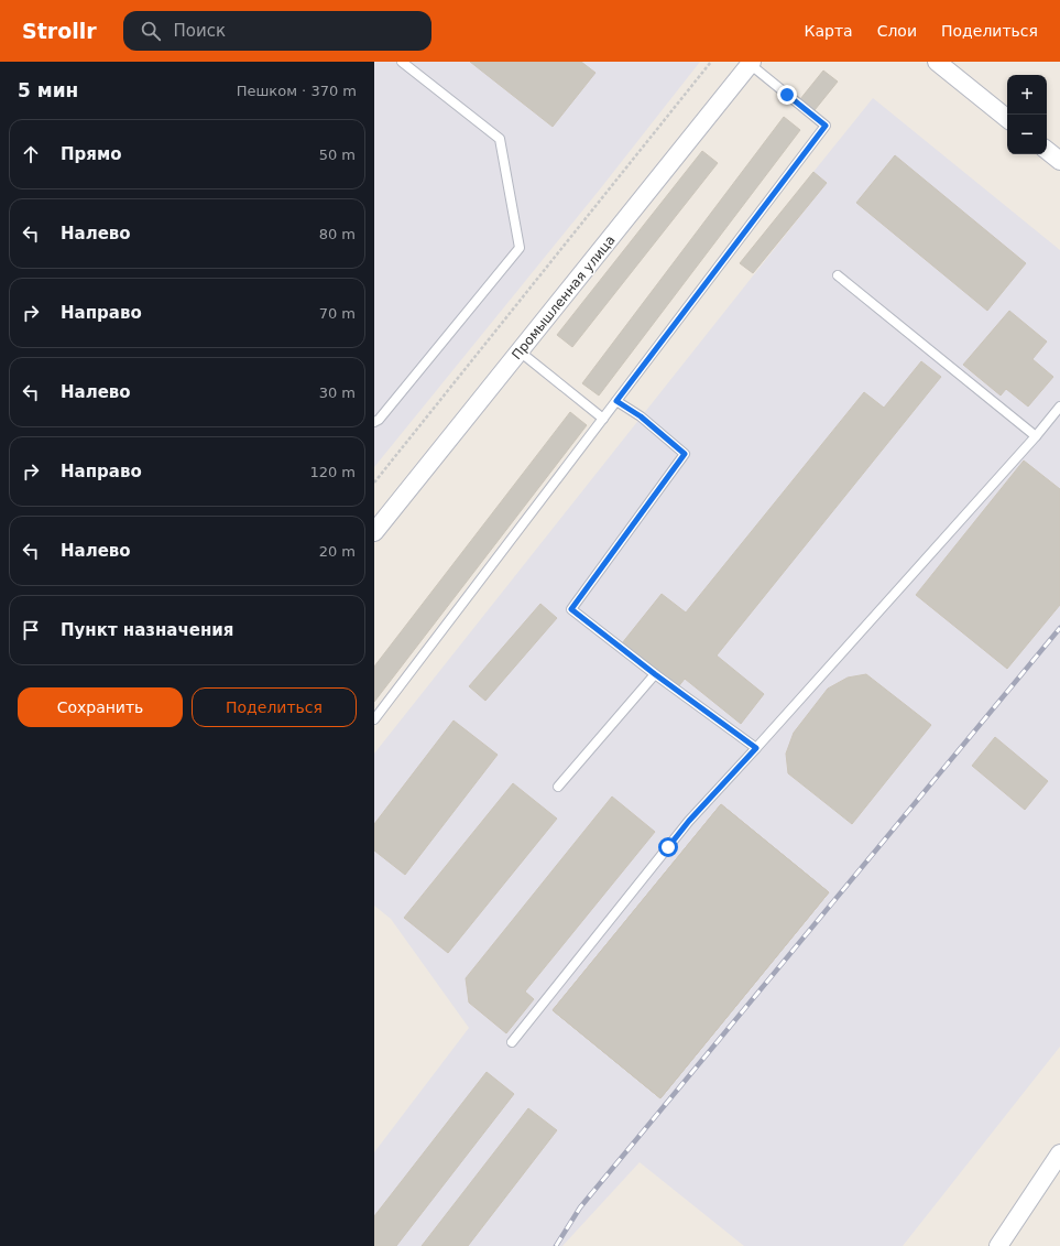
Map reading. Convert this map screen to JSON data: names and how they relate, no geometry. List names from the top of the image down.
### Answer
{
  "streets": {
    "street": ["Промышленная улица"]
  },
  "page": {
    "header": "Strollr",
    "search": "Поиск",
    "nav": ["Карта", "Слои", "Поделиться"],
    "heading": ["5 мин", "Пешком · 370 m"],
    "map_buttons": ["+", "−"],
    "list": [
      ["Прямо", "50 m"],
      ["Налево", "80 m"],
      ["Направо", "70 m"],
      ["Налево", "30 m"],
      ["Направо", "120 m"],
      ["Налево", "20 m"],
      "Пункт назначения"
    ],
    "buttons": ["Сохранить", "Поделиться"]
  }
}
